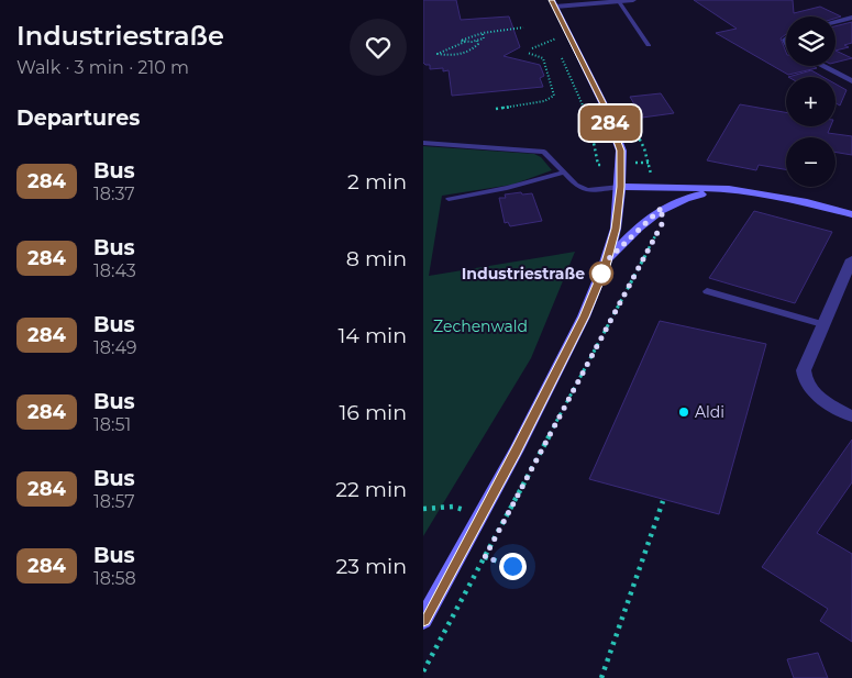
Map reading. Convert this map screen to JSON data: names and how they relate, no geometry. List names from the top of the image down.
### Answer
{
  "parks": ["Zechenwald"],
  "places": ["Industriestraße", "Aldi"],
  "lines": ["bus line 284"],
  "page": {
    "heading": [
      ["Industriestraße", "Walk · 3 min · 210 m"],
      "Departures"
    ],
    "on_map": "284",
    "map_buttons": ["+", "−"],
    "list": [
      {
        "mark": "284",
        "name": "Bus",
        "note": "18:37",
        "value": "2 min"
      },
      {
        "mark": "284",
        "name": "Bus",
        "note": "18:43",
        "value": "8 min"
      },
      {
        "mark": "284",
        "name": "Bus",
        "note": "18:49",
        "value": "14 min"
      },
      {
        "mark": "284",
        "name": "Bus",
        "note": "18:51",
        "value": "16 min"
      },
      {
        "mark": "284",
        "name": "Bus",
        "note": "18:57",
        "value": "22 min"
      },
      {
        "mark": "284",
        "name": "Bus",
        "note": "18:58",
        "value": "23 min"
      }
    ]
  }
}
